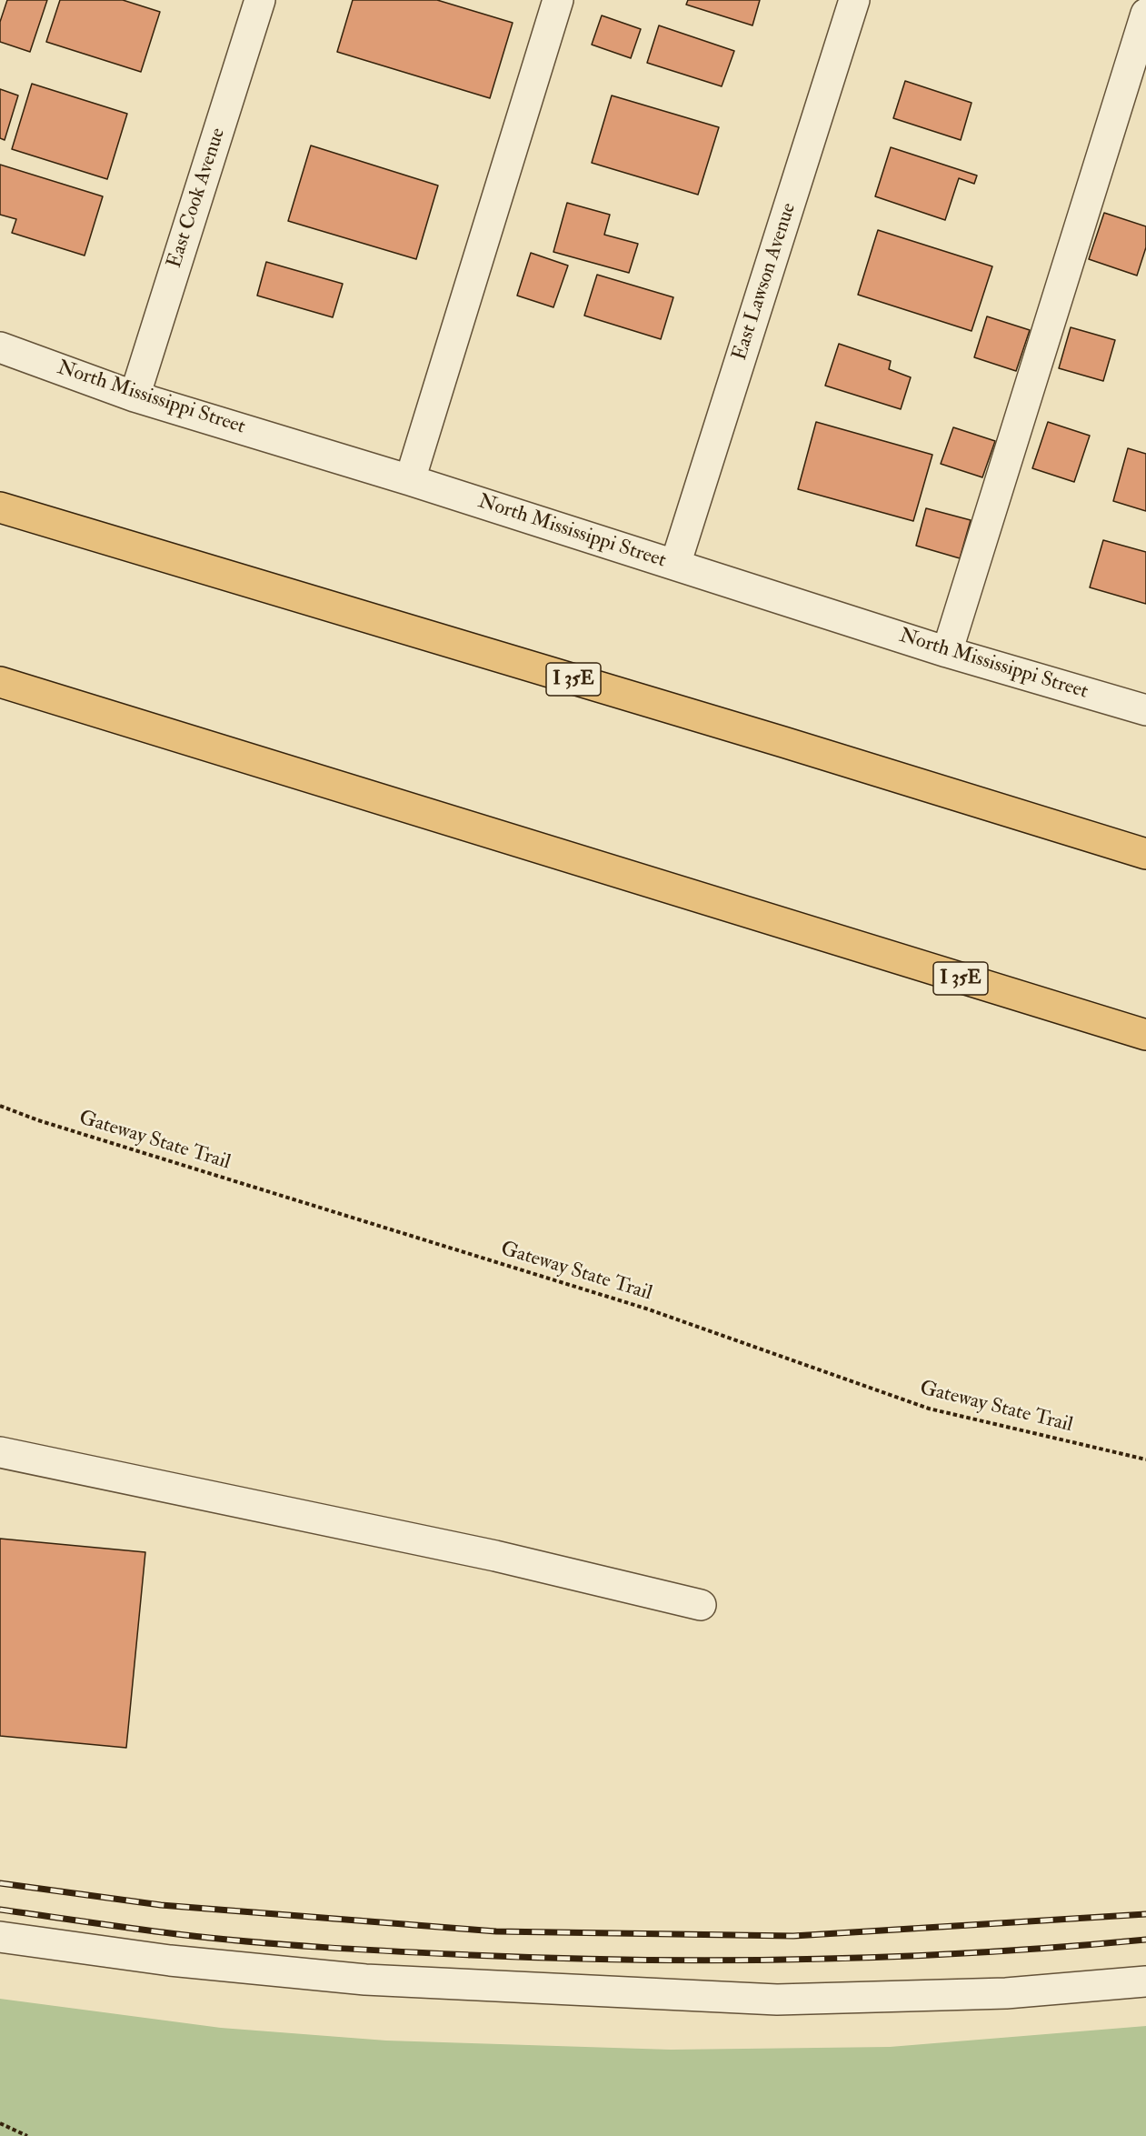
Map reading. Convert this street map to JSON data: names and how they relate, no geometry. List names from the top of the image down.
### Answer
{
  "streets": {
    "highway": ["I 35E"],
    "street": ["East Cook Avenue", "East Lawson Avenue", "North Mississippi Street"],
    "path": ["Gateway State Trail"]
  },
  "crossings": [
    ["East Cook Avenue", "North Mississippi Street"],
    ["East Lawson Avenue", "North Mississippi Street"]
  ]
}
